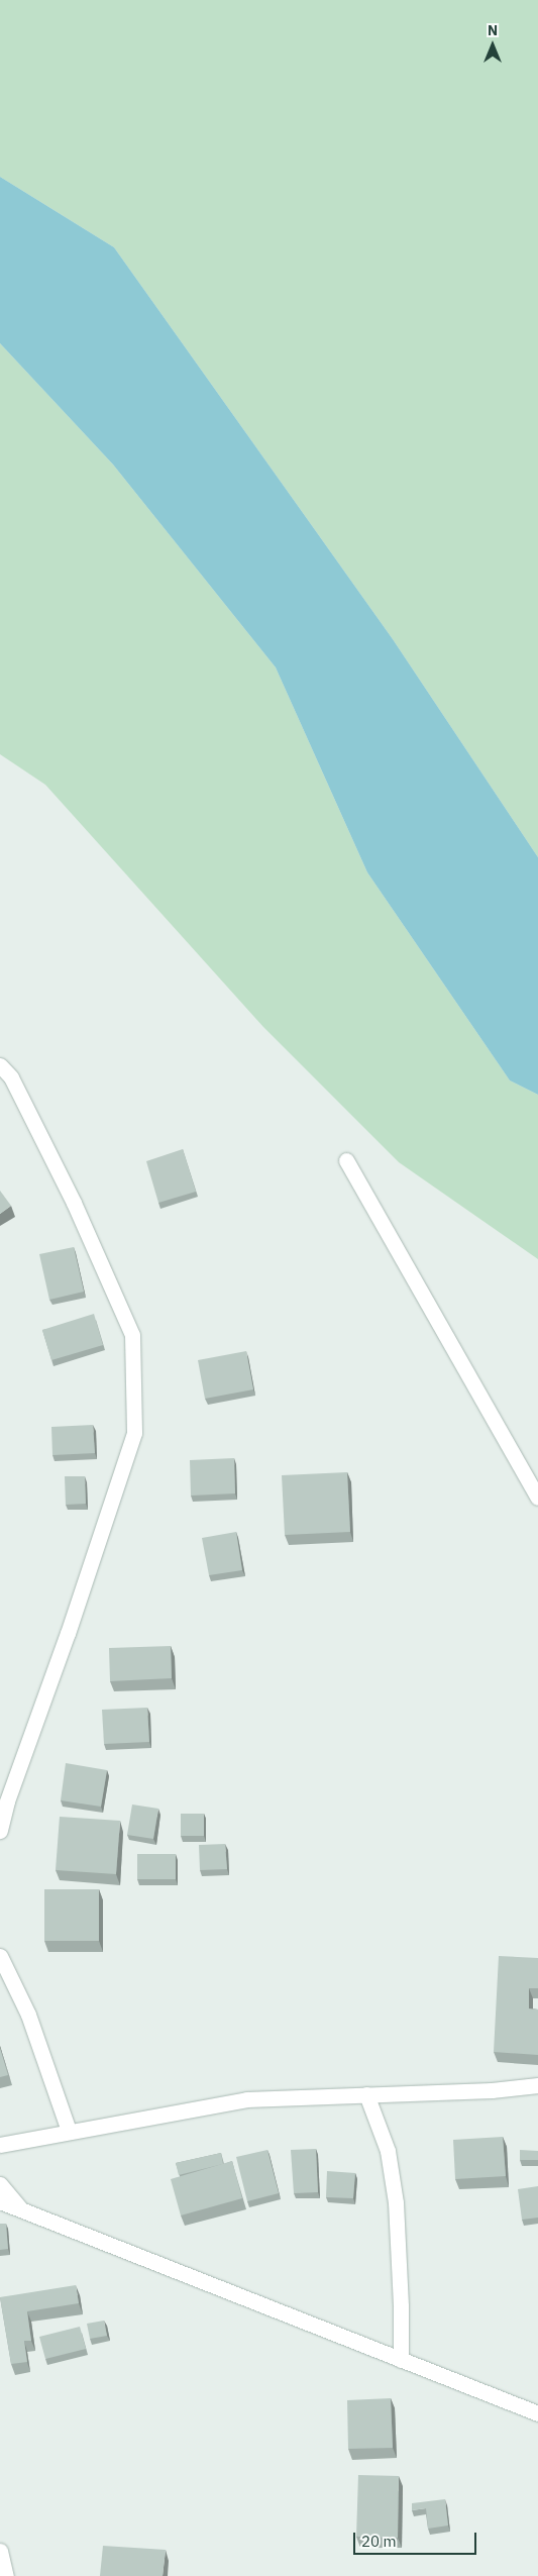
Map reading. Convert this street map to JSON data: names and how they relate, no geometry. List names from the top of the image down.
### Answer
{
  "scale_bar": "20 m",
  "north": "top"
}
